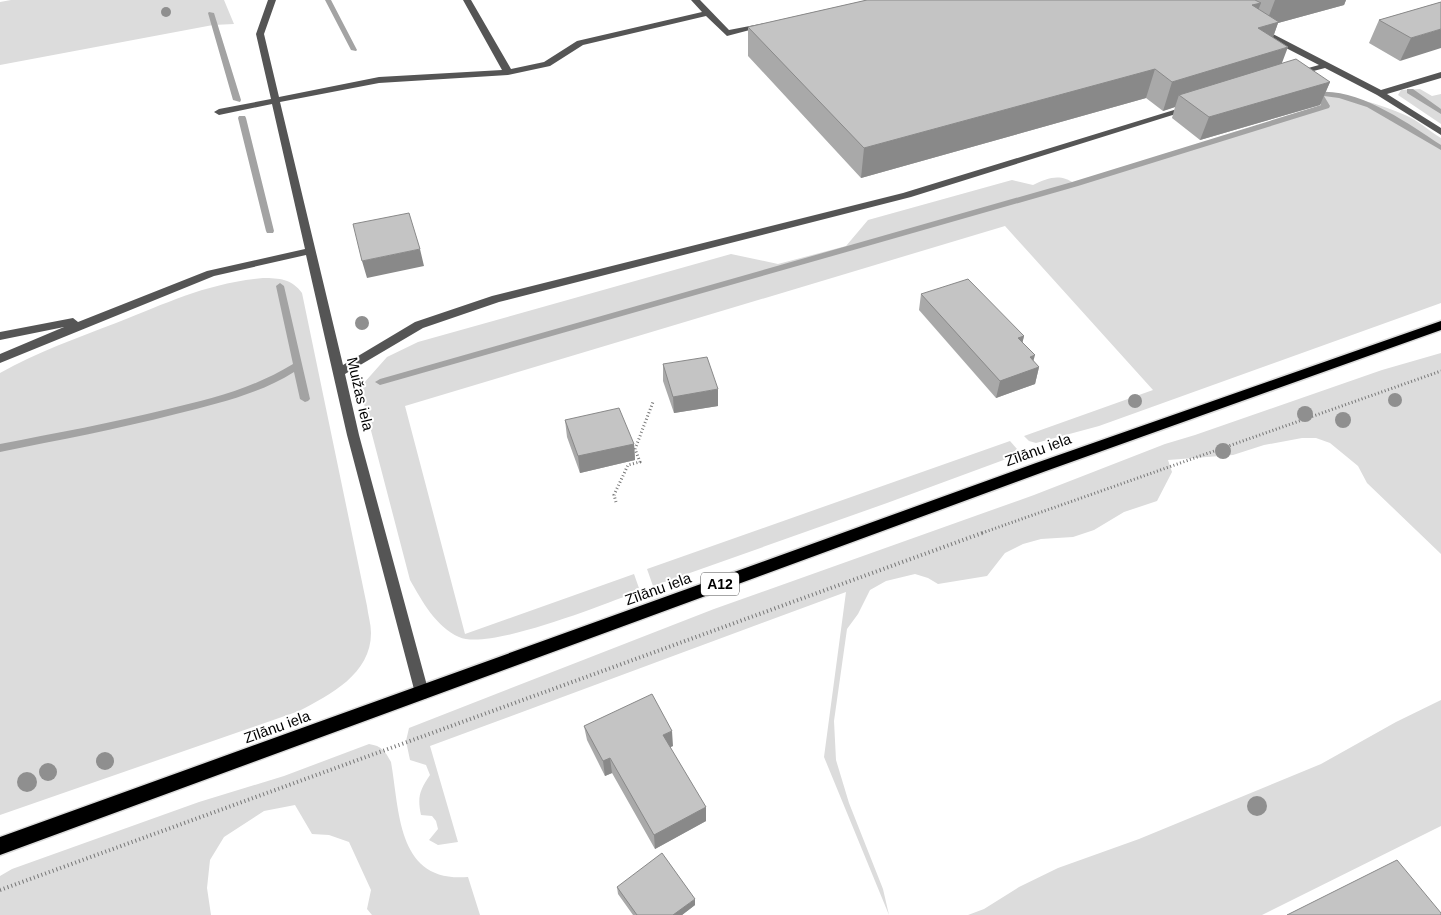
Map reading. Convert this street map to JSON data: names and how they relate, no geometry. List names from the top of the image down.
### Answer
{
  "streets": {
    "highway": ["Zīlānu iela", "A12"],
    "street": ["Muižas iela"]
  },
  "crossings": [
    ["Muižas iela", "Zīlānu iela"]
  ]
}
